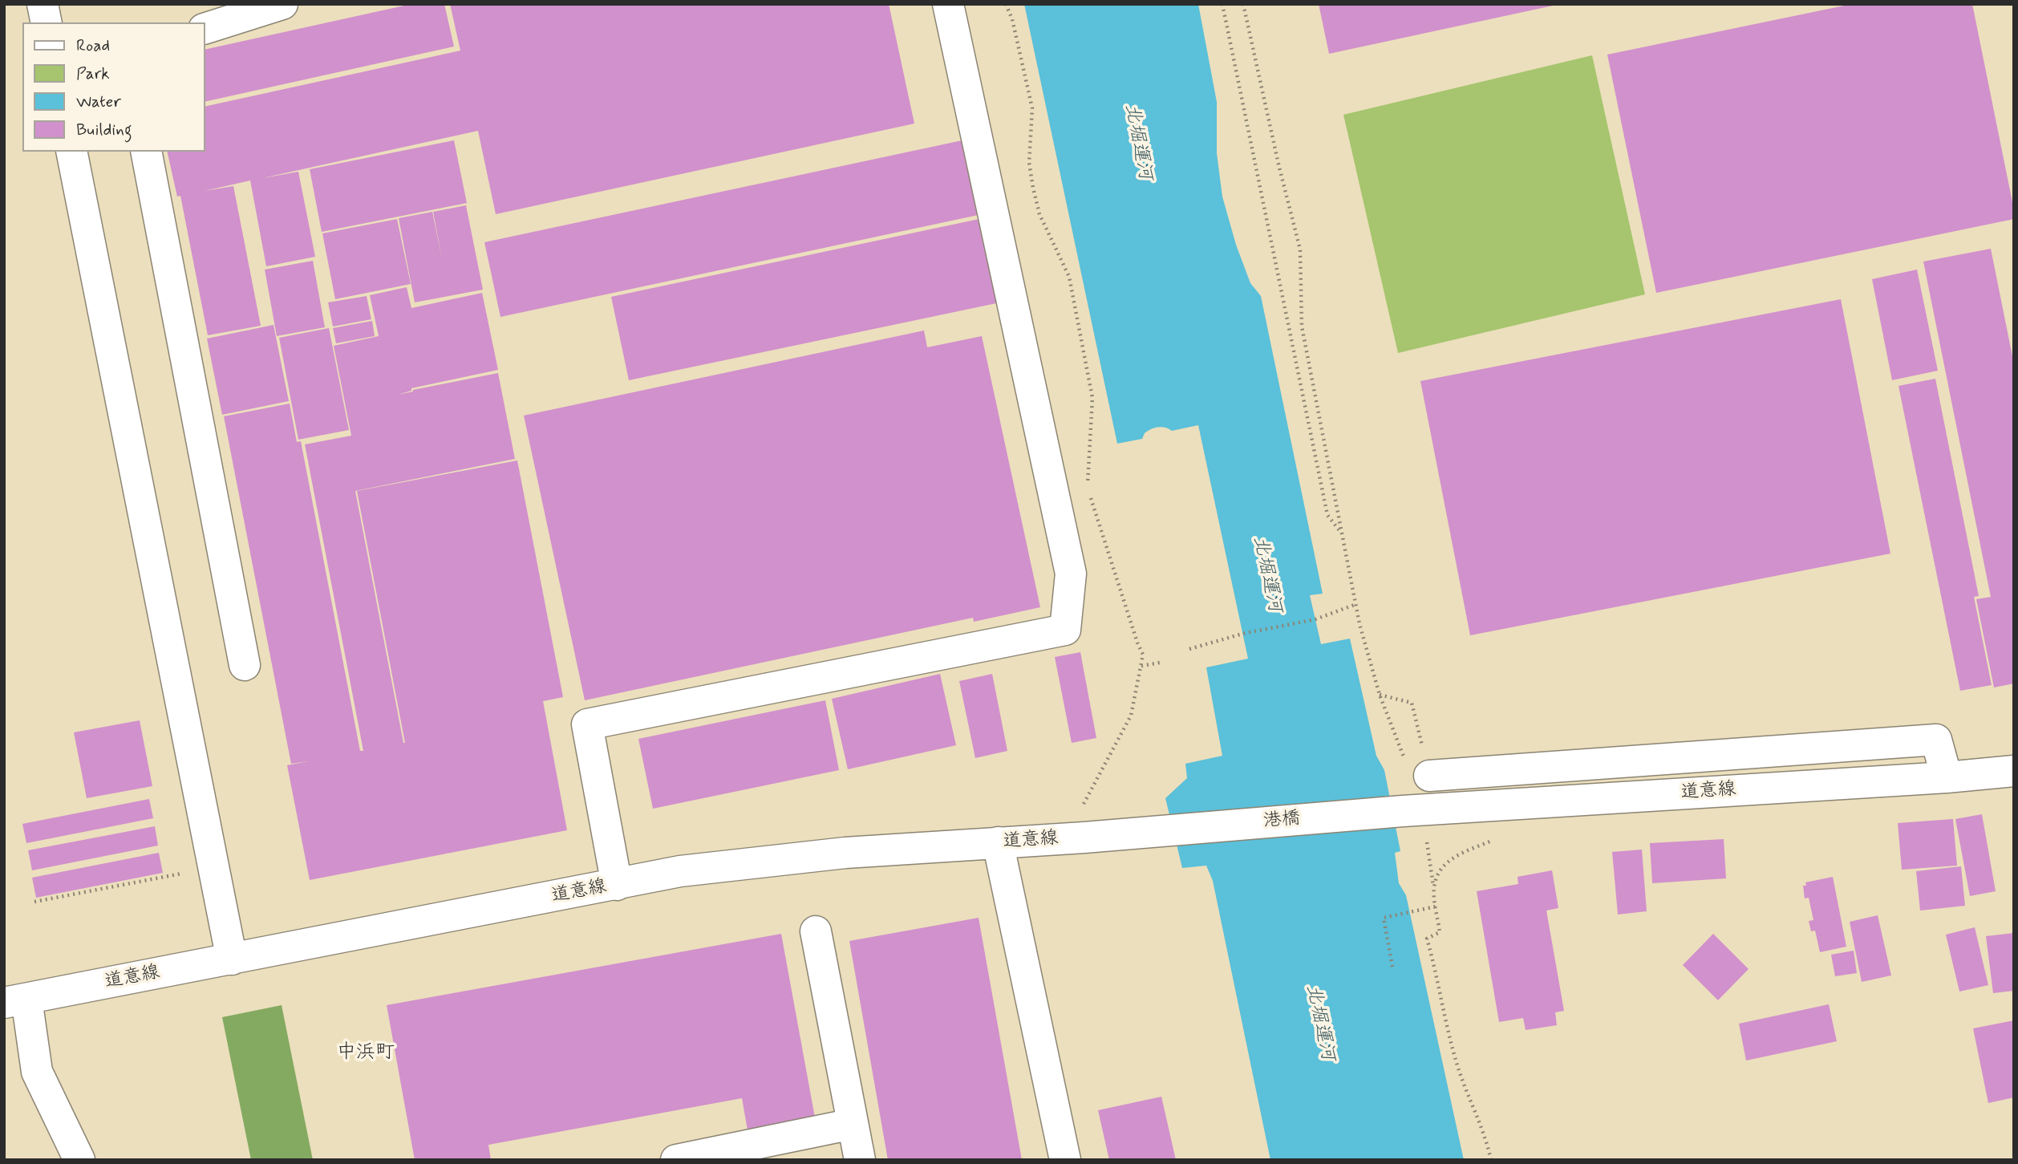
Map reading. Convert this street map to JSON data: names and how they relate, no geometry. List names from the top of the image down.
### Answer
{
  "streets": {
    "street": ["道意線", "港橋"]
  },
  "crossings": [
    ["道意線", "港橋"]
  ],
  "districts": ["中浜町"],
  "water": ["北堀運河"],
  "legend": [
    "Road",
    "Park",
    "Water",
    "Building"
  ]
}
